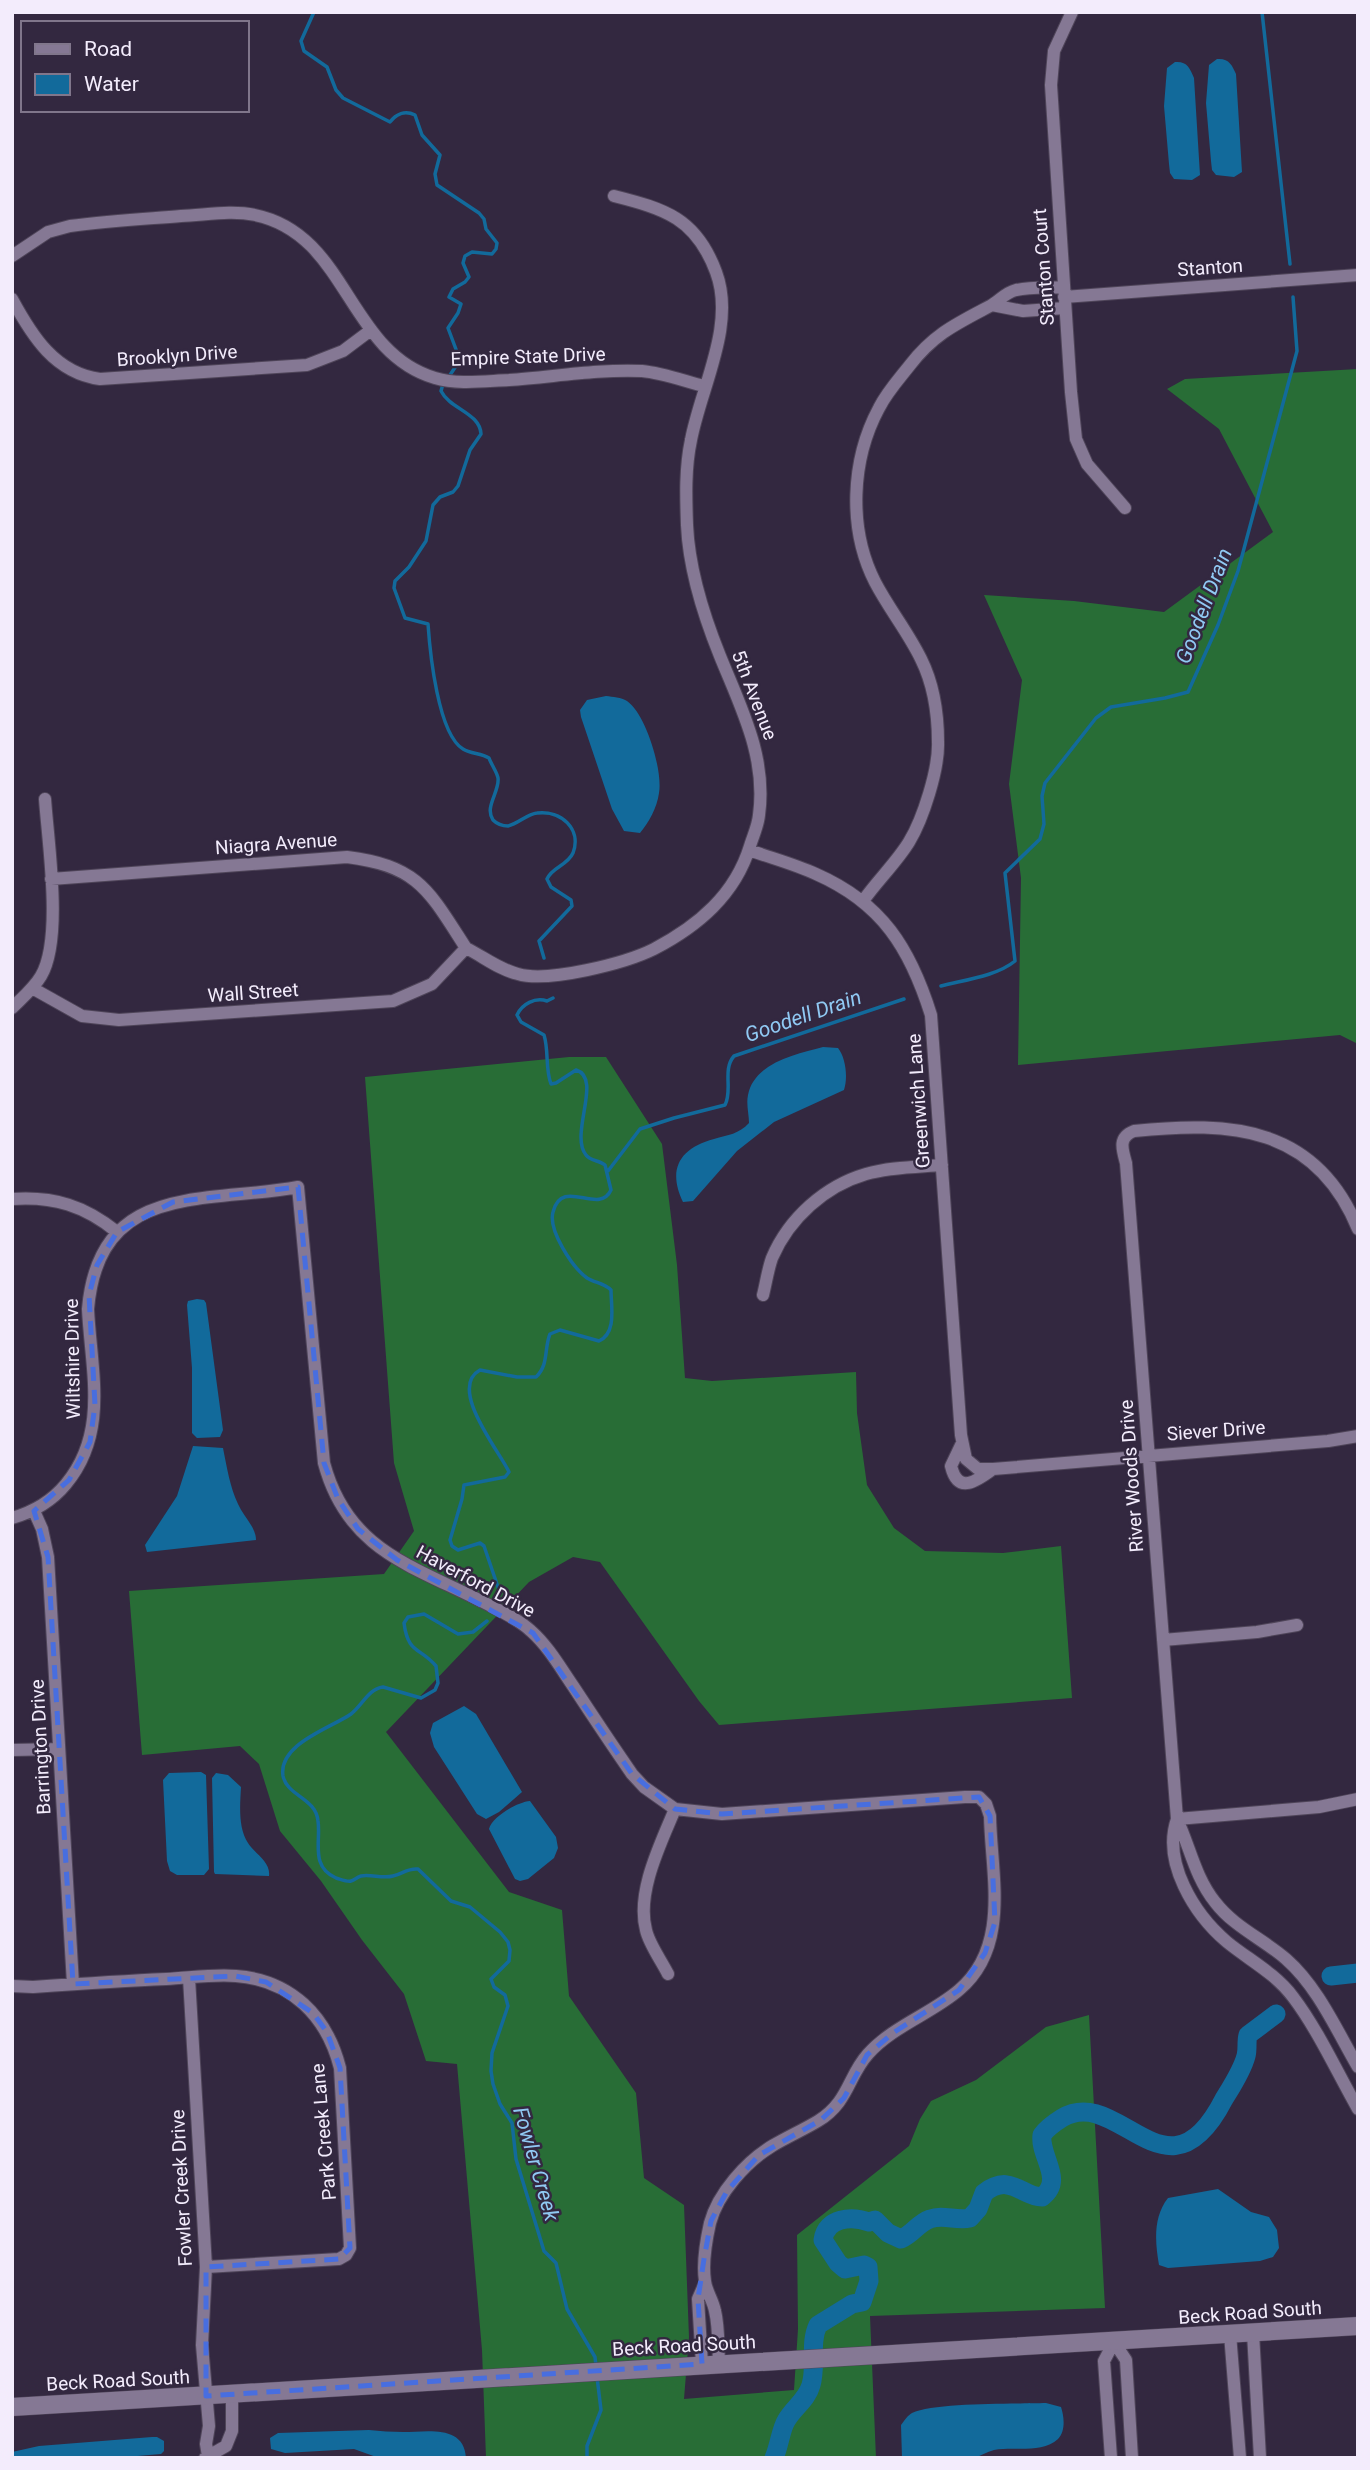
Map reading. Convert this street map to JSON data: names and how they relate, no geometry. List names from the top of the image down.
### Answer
{
  "streets": {
    "main road": ["Beck Road South"],
    "street": [
      "Stanton Court",
      "Stanton",
      "Brooklyn Drive",
      "Empire State Drive",
      "5th Avenue",
      "Niagra Avenue",
      "Wall Street",
      "Greenwich Lane",
      "Wiltshire Drive",
      "Siever Drive",
      "River Woods Drive",
      "Haverford Drive",
      "Barrington Drive",
      "Park Creek Lane",
      "Fowler Creek Drive"
    ]
  },
  "crossings": [
    ["Stanton Court", "Stanton"],
    ["Brooklyn Drive", "Empire State Drive"],
    ["Empire State Drive", "5th Avenue"],
    ["5th Avenue", "Niagra Avenue"],
    ["5th Avenue", "Wall Street"],
    ["5th Avenue", "Greenwich Lane"],
    ["Niagra Avenue", "Wall Street"],
    ["Greenwich Lane", "Siever Drive"],
    ["Wiltshire Drive", "Haverford Drive"],
    ["Wiltshire Drive", "Barrington Drive"],
    ["Siever Drive", "River Woods Drive"],
    ["Haverford Drive", "Beck Road South"],
    ["Barrington Drive", "Park Creek Lane"],
    ["Park Creek Lane", "Fowler Creek Drive"],
    ["Fowler Creek Drive", "Beck Road South"]
  ],
  "water": ["Goodell Drain", "Fowler Creek"],
  "legend": ["Road", "Water"]
}
